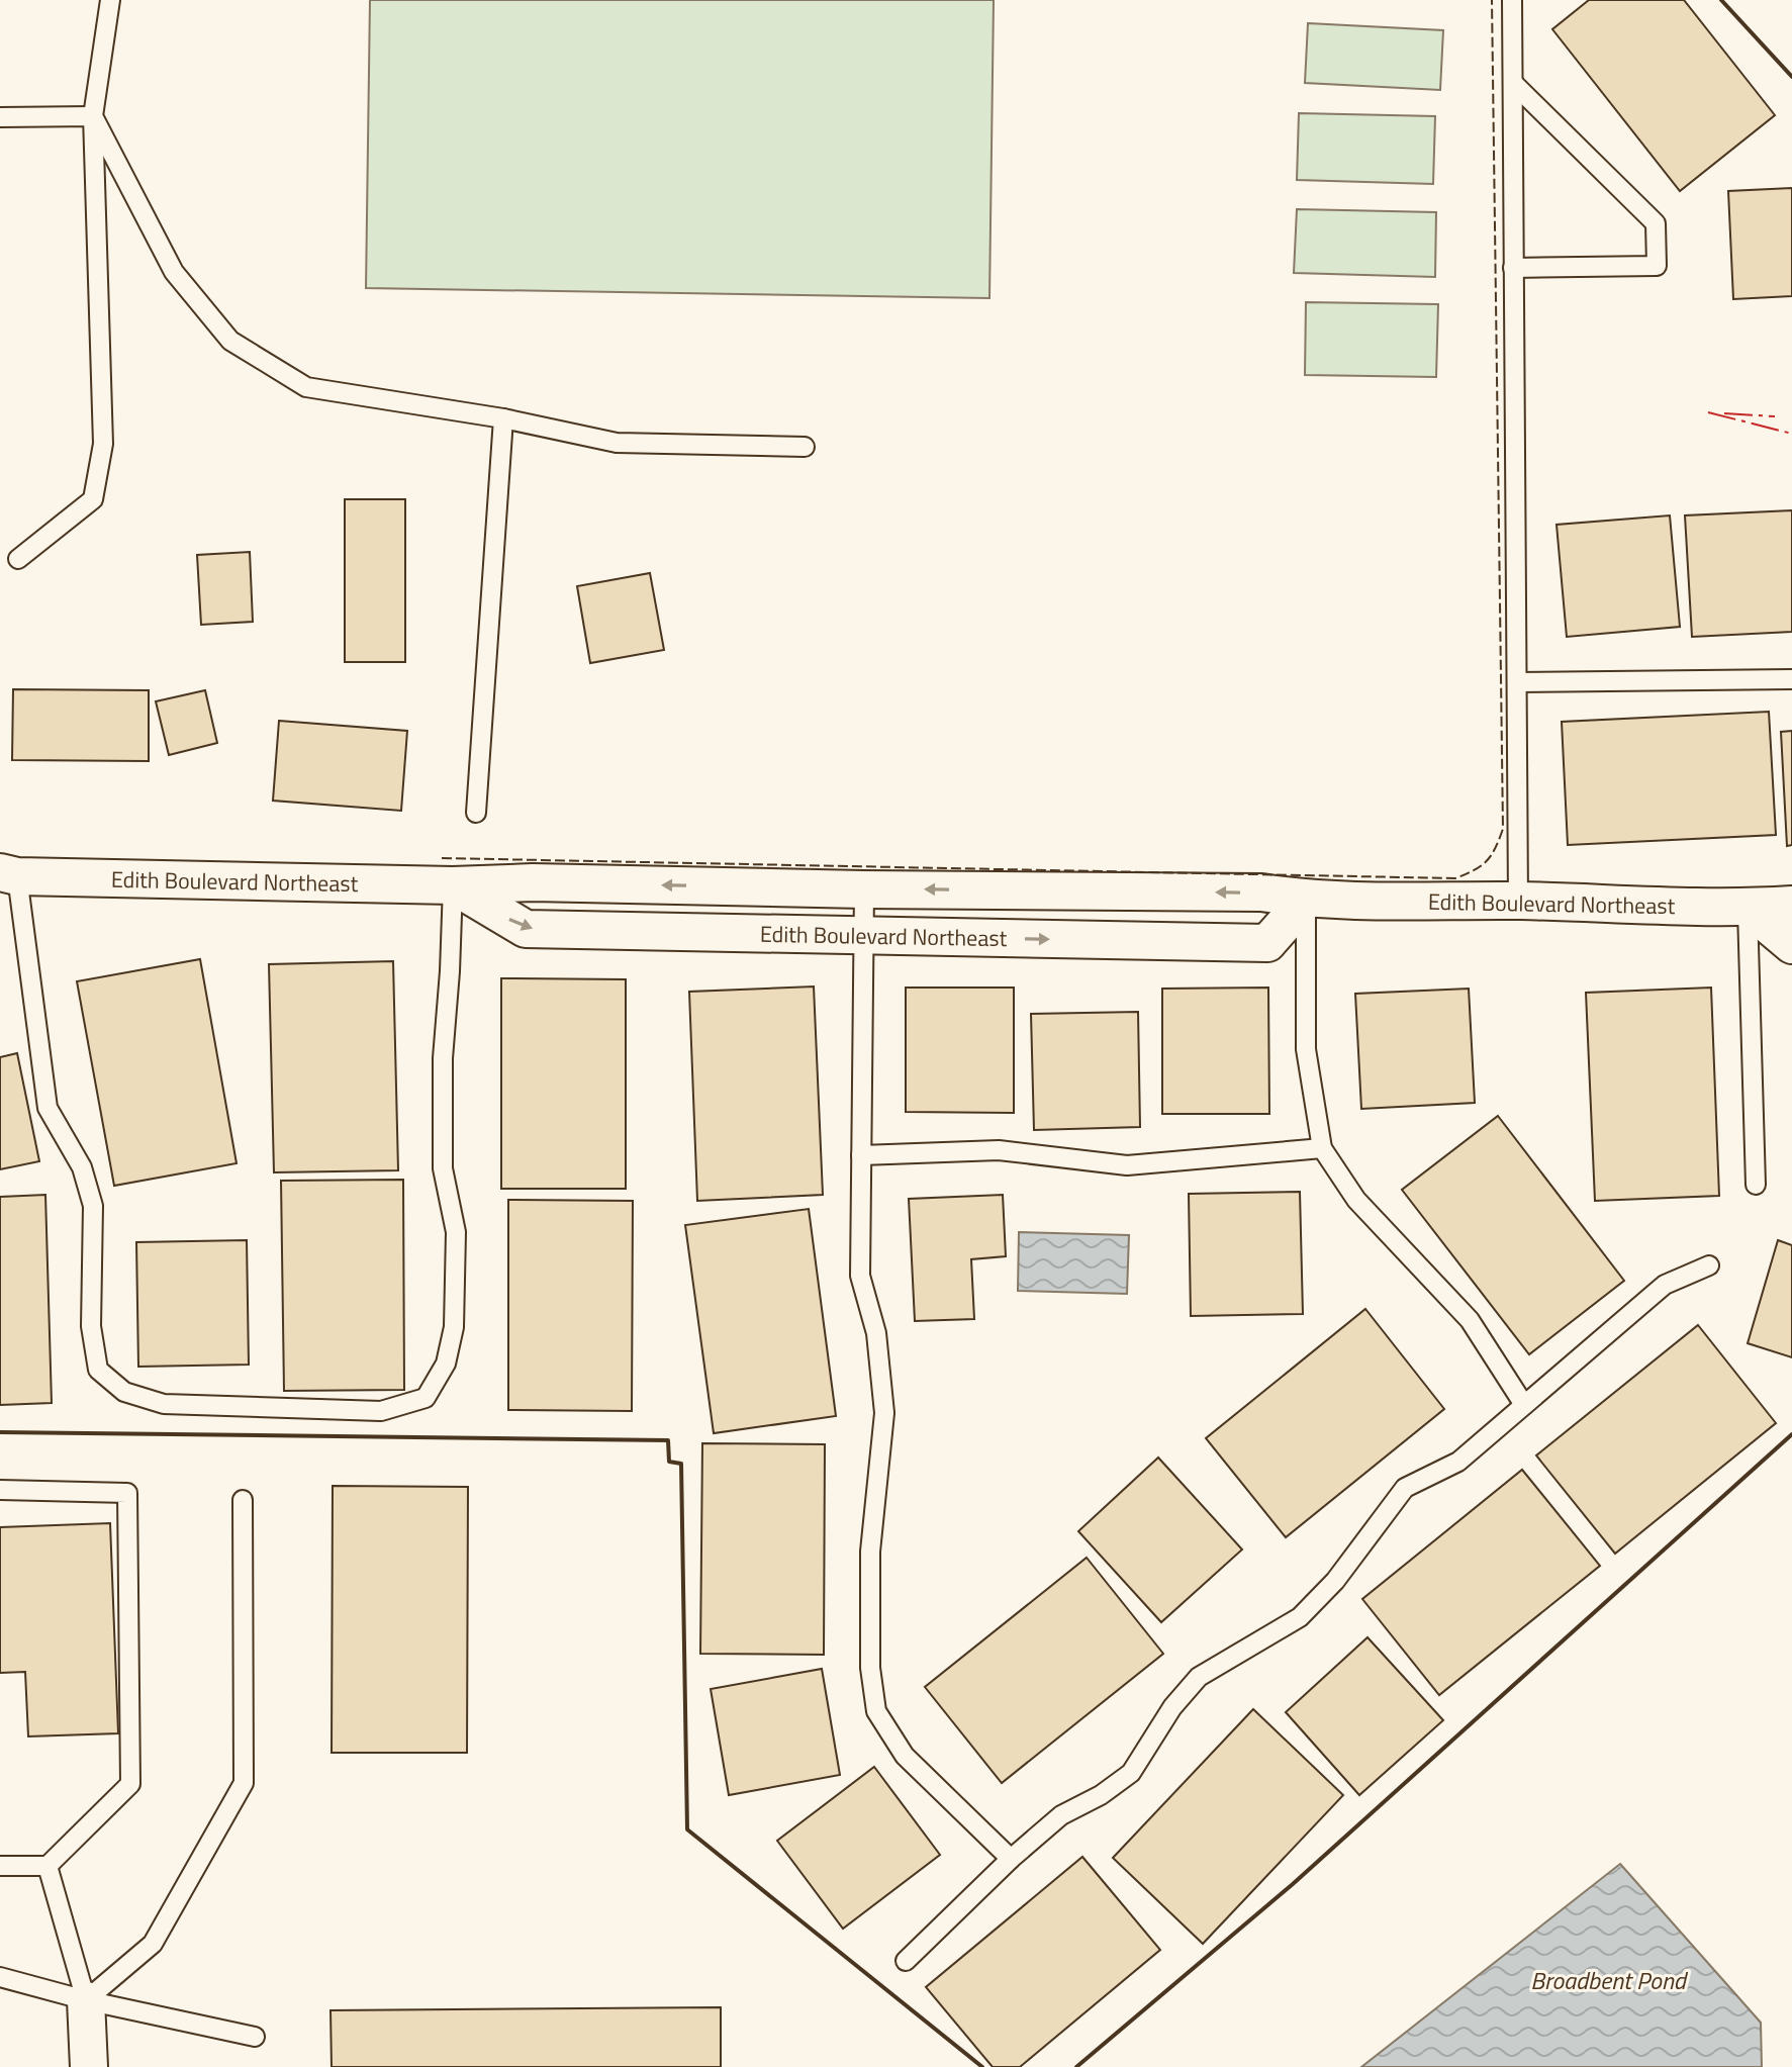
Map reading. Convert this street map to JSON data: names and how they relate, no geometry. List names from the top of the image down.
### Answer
{
  "streets": {
    "street": ["Edith Boulevard Northeast"]
  },
  "water": ["Broadbent Pond"]
}
